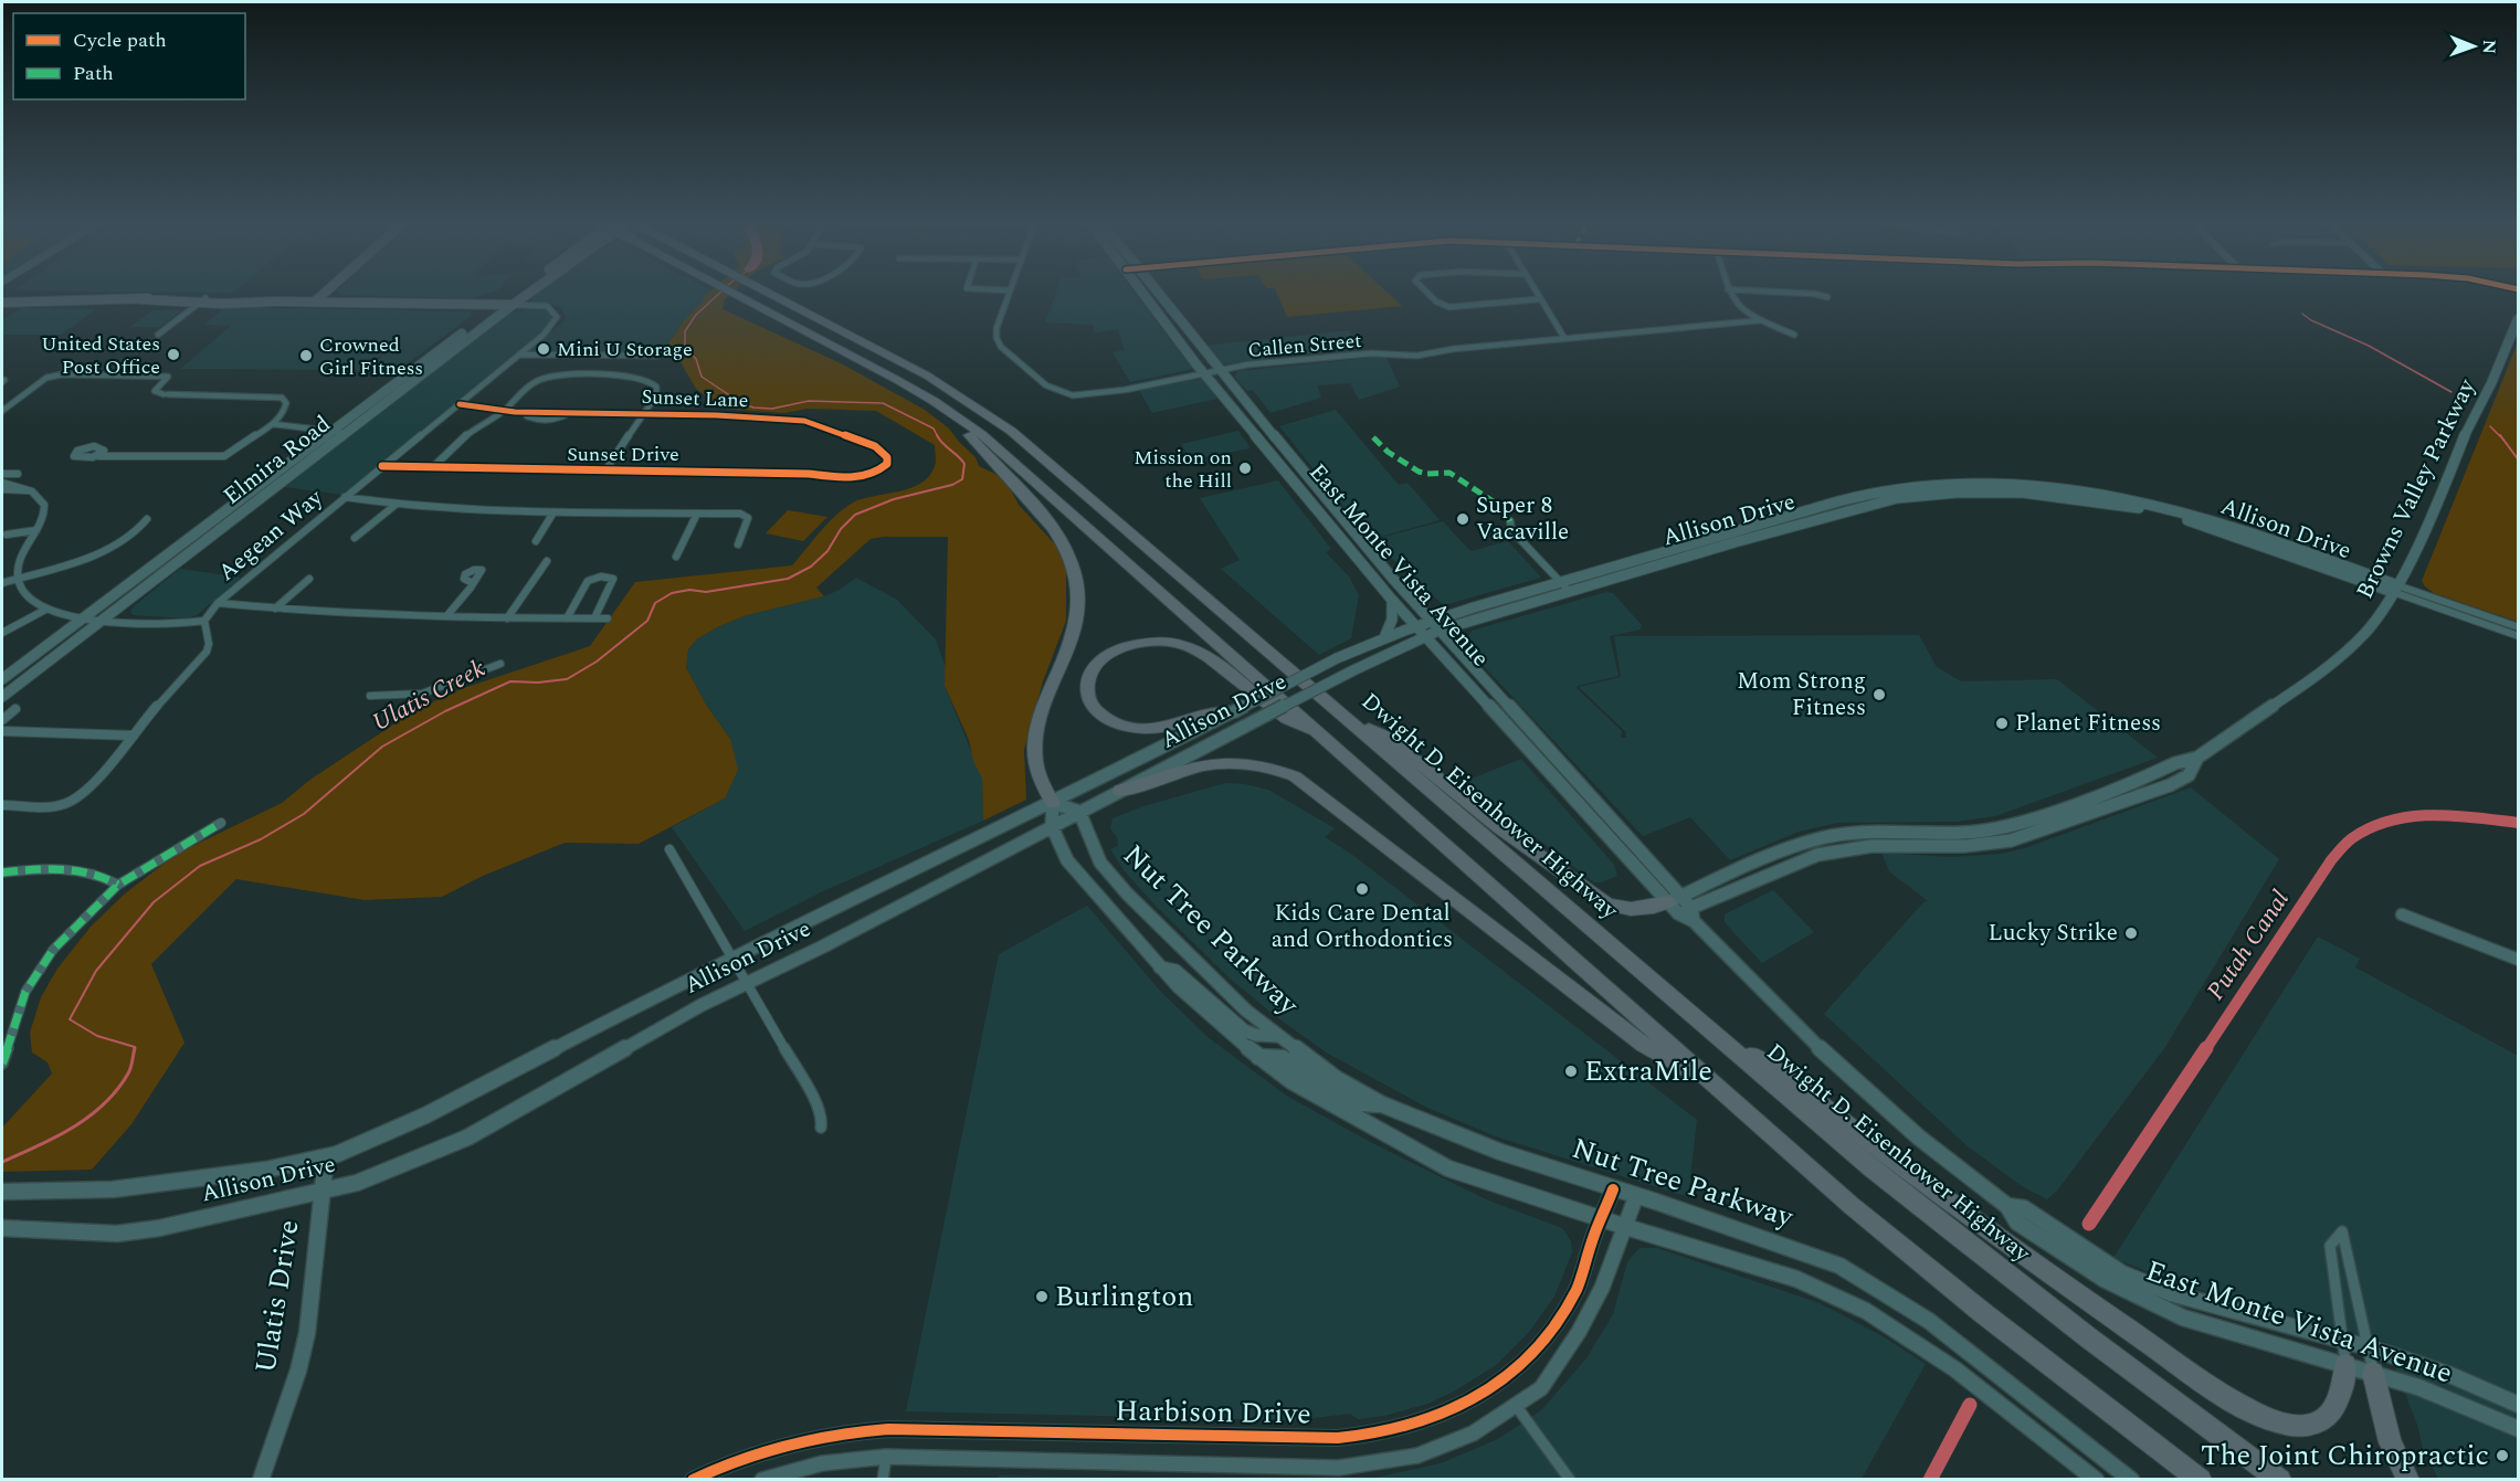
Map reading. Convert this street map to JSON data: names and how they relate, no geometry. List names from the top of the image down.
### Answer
{
  "streets": {
    "highway": ["Dwight D. Eisenhower Highway"],
    "main road": [
      "Elmira Road",
      "Browns Valley Parkway",
      "Allison Drive",
      "East Monte Vista Avenue",
      "Nut Tree Parkway",
      "Ulatis Drive"
    ],
    "street": [
      "Callen Street",
      "Sunset Lane",
      "Sunset Drive",
      "Aegean Way",
      "Harbison Drive"
    ]
  },
  "crossings": [
    ["Callen Street", "East Monte Vista Avenue"],
    ["Sunset Lane", "Sunset Drive"],
    ["Sunset Lane", "Aegean Way"],
    ["Sunset Drive", "Aegean Way"],
    ["Elmira Road", "Aegean Way"],
    ["Browns Valley Parkway", "Allison Drive"],
    ["Browns Valley Parkway", "East Monte Vista Avenue"],
    ["Allison Drive", "East Monte Vista Avenue"],
    ["Allison Drive", "Nut Tree Parkway"],
    ["Allison Drive", "Ulatis Drive"],
    ["Nut Tree Parkway", "Harbison Drive"]
  ],
  "water": ["Ulatis Creek", "Putah Canal"],
  "places": [
    "Mini U Storage",
    "United States Post Office",
    "Crowned Girl Fitness",
    "Mission on the Hill",
    "Super 8 Vacaville",
    "Mom Strong Fitness",
    "Planet Fitness",
    "Kids Care Dental and Orthodontics",
    "Lucky Strike",
    "ExtraMile",
    "Burlington",
    "The Joint Chiropractic"
  ],
  "legend": ["Cycle path", "Path"],
  "north": "right"
}
